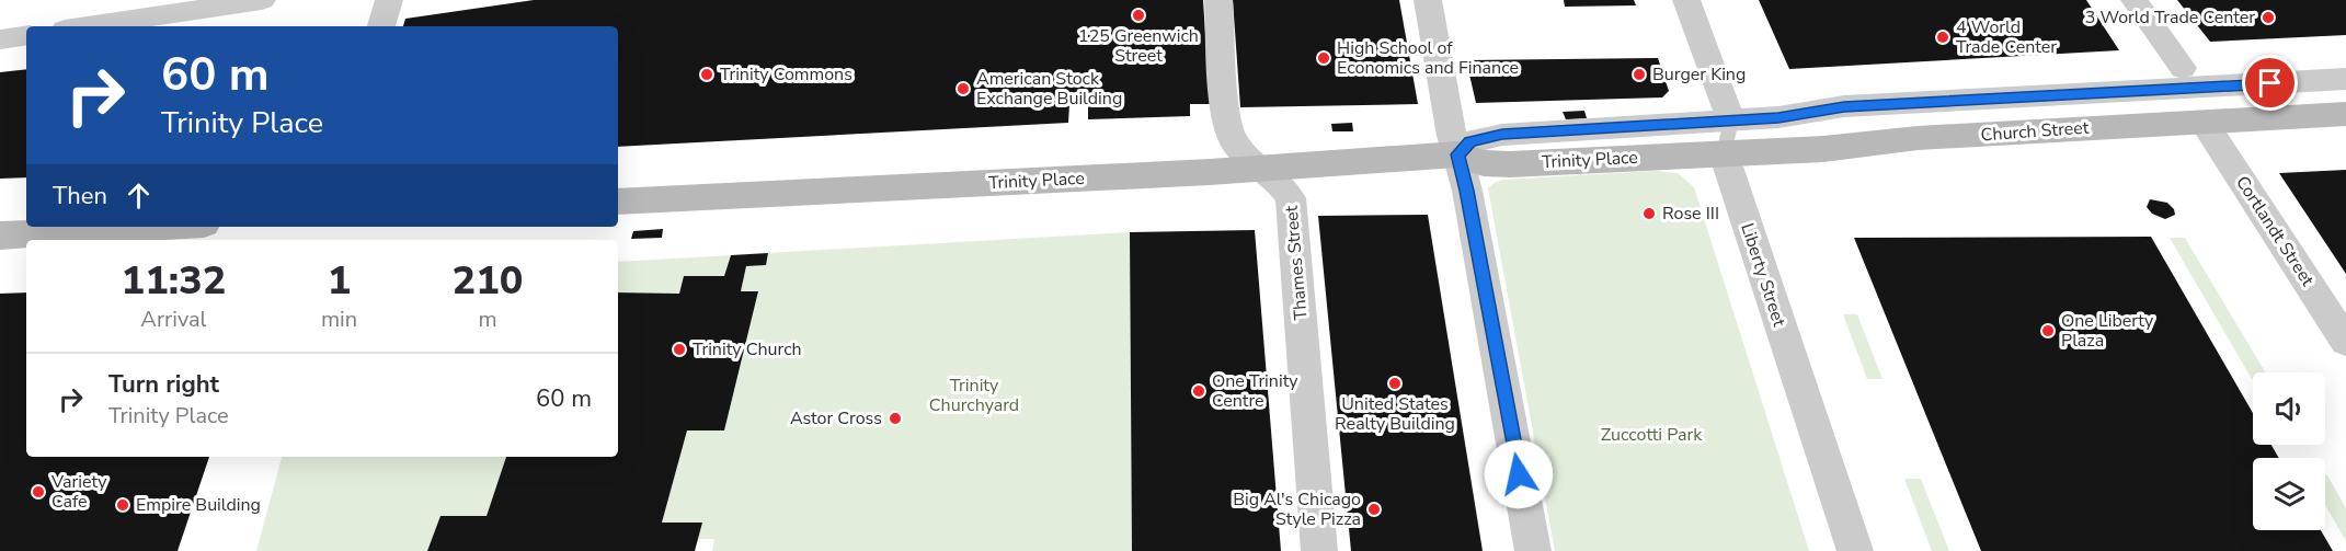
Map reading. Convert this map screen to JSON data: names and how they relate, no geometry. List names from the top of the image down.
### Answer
{
  "streets": {
    "main road": ["Church Street", "Trinity Place"],
    "street": ["Cortlandt Street", "Thames Street", "Liberty Street"]
  },
  "crossings": [
    ["Church Street", "Trinity Place"],
    ["Church Street", "Cortlandt Street"],
    ["Church Street", "Liberty Street"],
    ["Trinity Place", "Thames Street"],
    ["Trinity Place", "Liberty Street"]
  ],
  "parks": ["Trinity Churchyard", "Zuccotti Park"],
  "places": [
    "125 Greenwich Street",
    "3 World Trade Center",
    "4 World Trade Center",
    "High School of Economics and Finance",
    "Trinity Commons",
    "Burger King",
    "American Stock Exchange Building",
    "Rose III",
    "One Liberty Plaza",
    "Trinity Church",
    "United States Realty Building",
    "One Trinity Centre",
    "Astor Cross",
    "Variety Cafe",
    "Empire Building",
    "Big Al's Chicago Style Pizza"
  ],
  "page": {
    "turn": ["60 m", "Trinity Place"],
    "then": "Then",
    "eta": [
      "11:32",
      "Arrival",
      "1",
      "min",
      "210",
      "m"
    ],
    "list": [
      {
        "name": "Turn right",
        "note": "Trinity Place",
        "value": "60 m"
      }
    ]
  }
}
